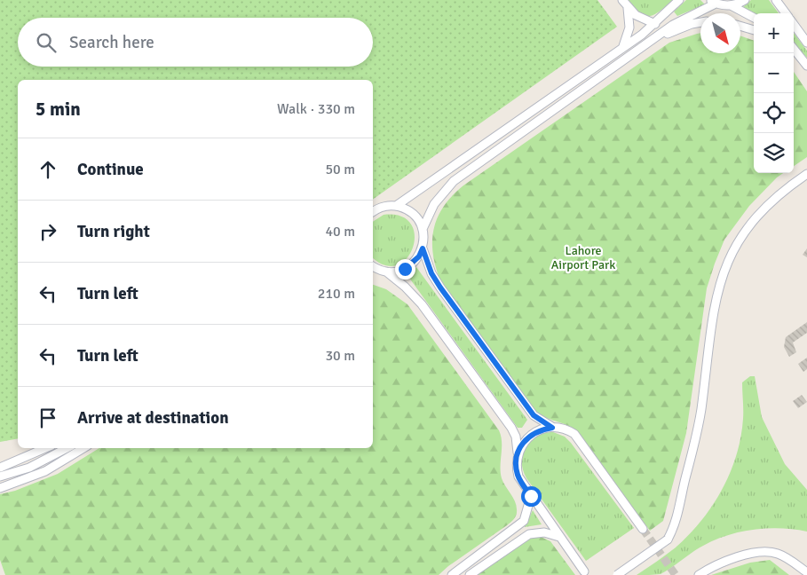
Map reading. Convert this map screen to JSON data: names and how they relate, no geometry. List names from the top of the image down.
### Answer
{
  "parks": ["Lahore Airport Park"],
  "north": "bottom right",
  "page": {
    "map_buttons": ["+", "−"],
    "search": "Search here",
    "heading": ["5 min", "Walk · 330 m"],
    "list": [
      ["Continue", "50 m"],
      ["Turn right", "40 m"],
      ["Turn left", "210 m"],
      ["Turn left", "30 m"],
      "Arrive at destination"
    ]
  }
}
